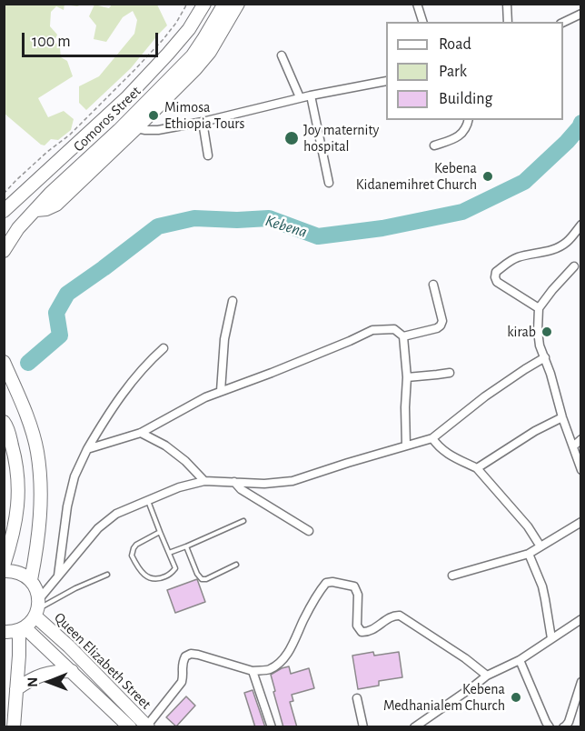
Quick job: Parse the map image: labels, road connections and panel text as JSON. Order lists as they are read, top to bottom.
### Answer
{
  "streets": {
    "main road": ["Comoros Street", "Queen Elizabeth Street"]
  },
  "water": ["Kebena"],
  "places": [
    "Mimosa Ethiopia Tours",
    "Joy maternity hospital",
    "Kebena Kidanemihret Church",
    "kirab",
    "Kebena Medhanialem Church"
  ],
  "legend": ["Road", "Park", "Building"],
  "scale_bar": "100 m",
  "north": "left"
}
